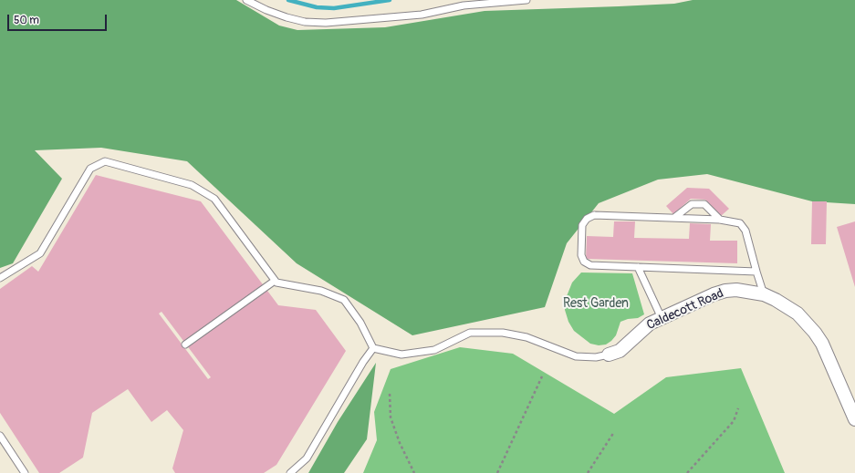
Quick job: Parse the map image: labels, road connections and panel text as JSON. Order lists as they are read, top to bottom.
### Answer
{
  "streets": {
    "street": ["Caldecott Road"]
  },
  "parks": ["Rest Garden"],
  "scale_bar": "50 m"
}
